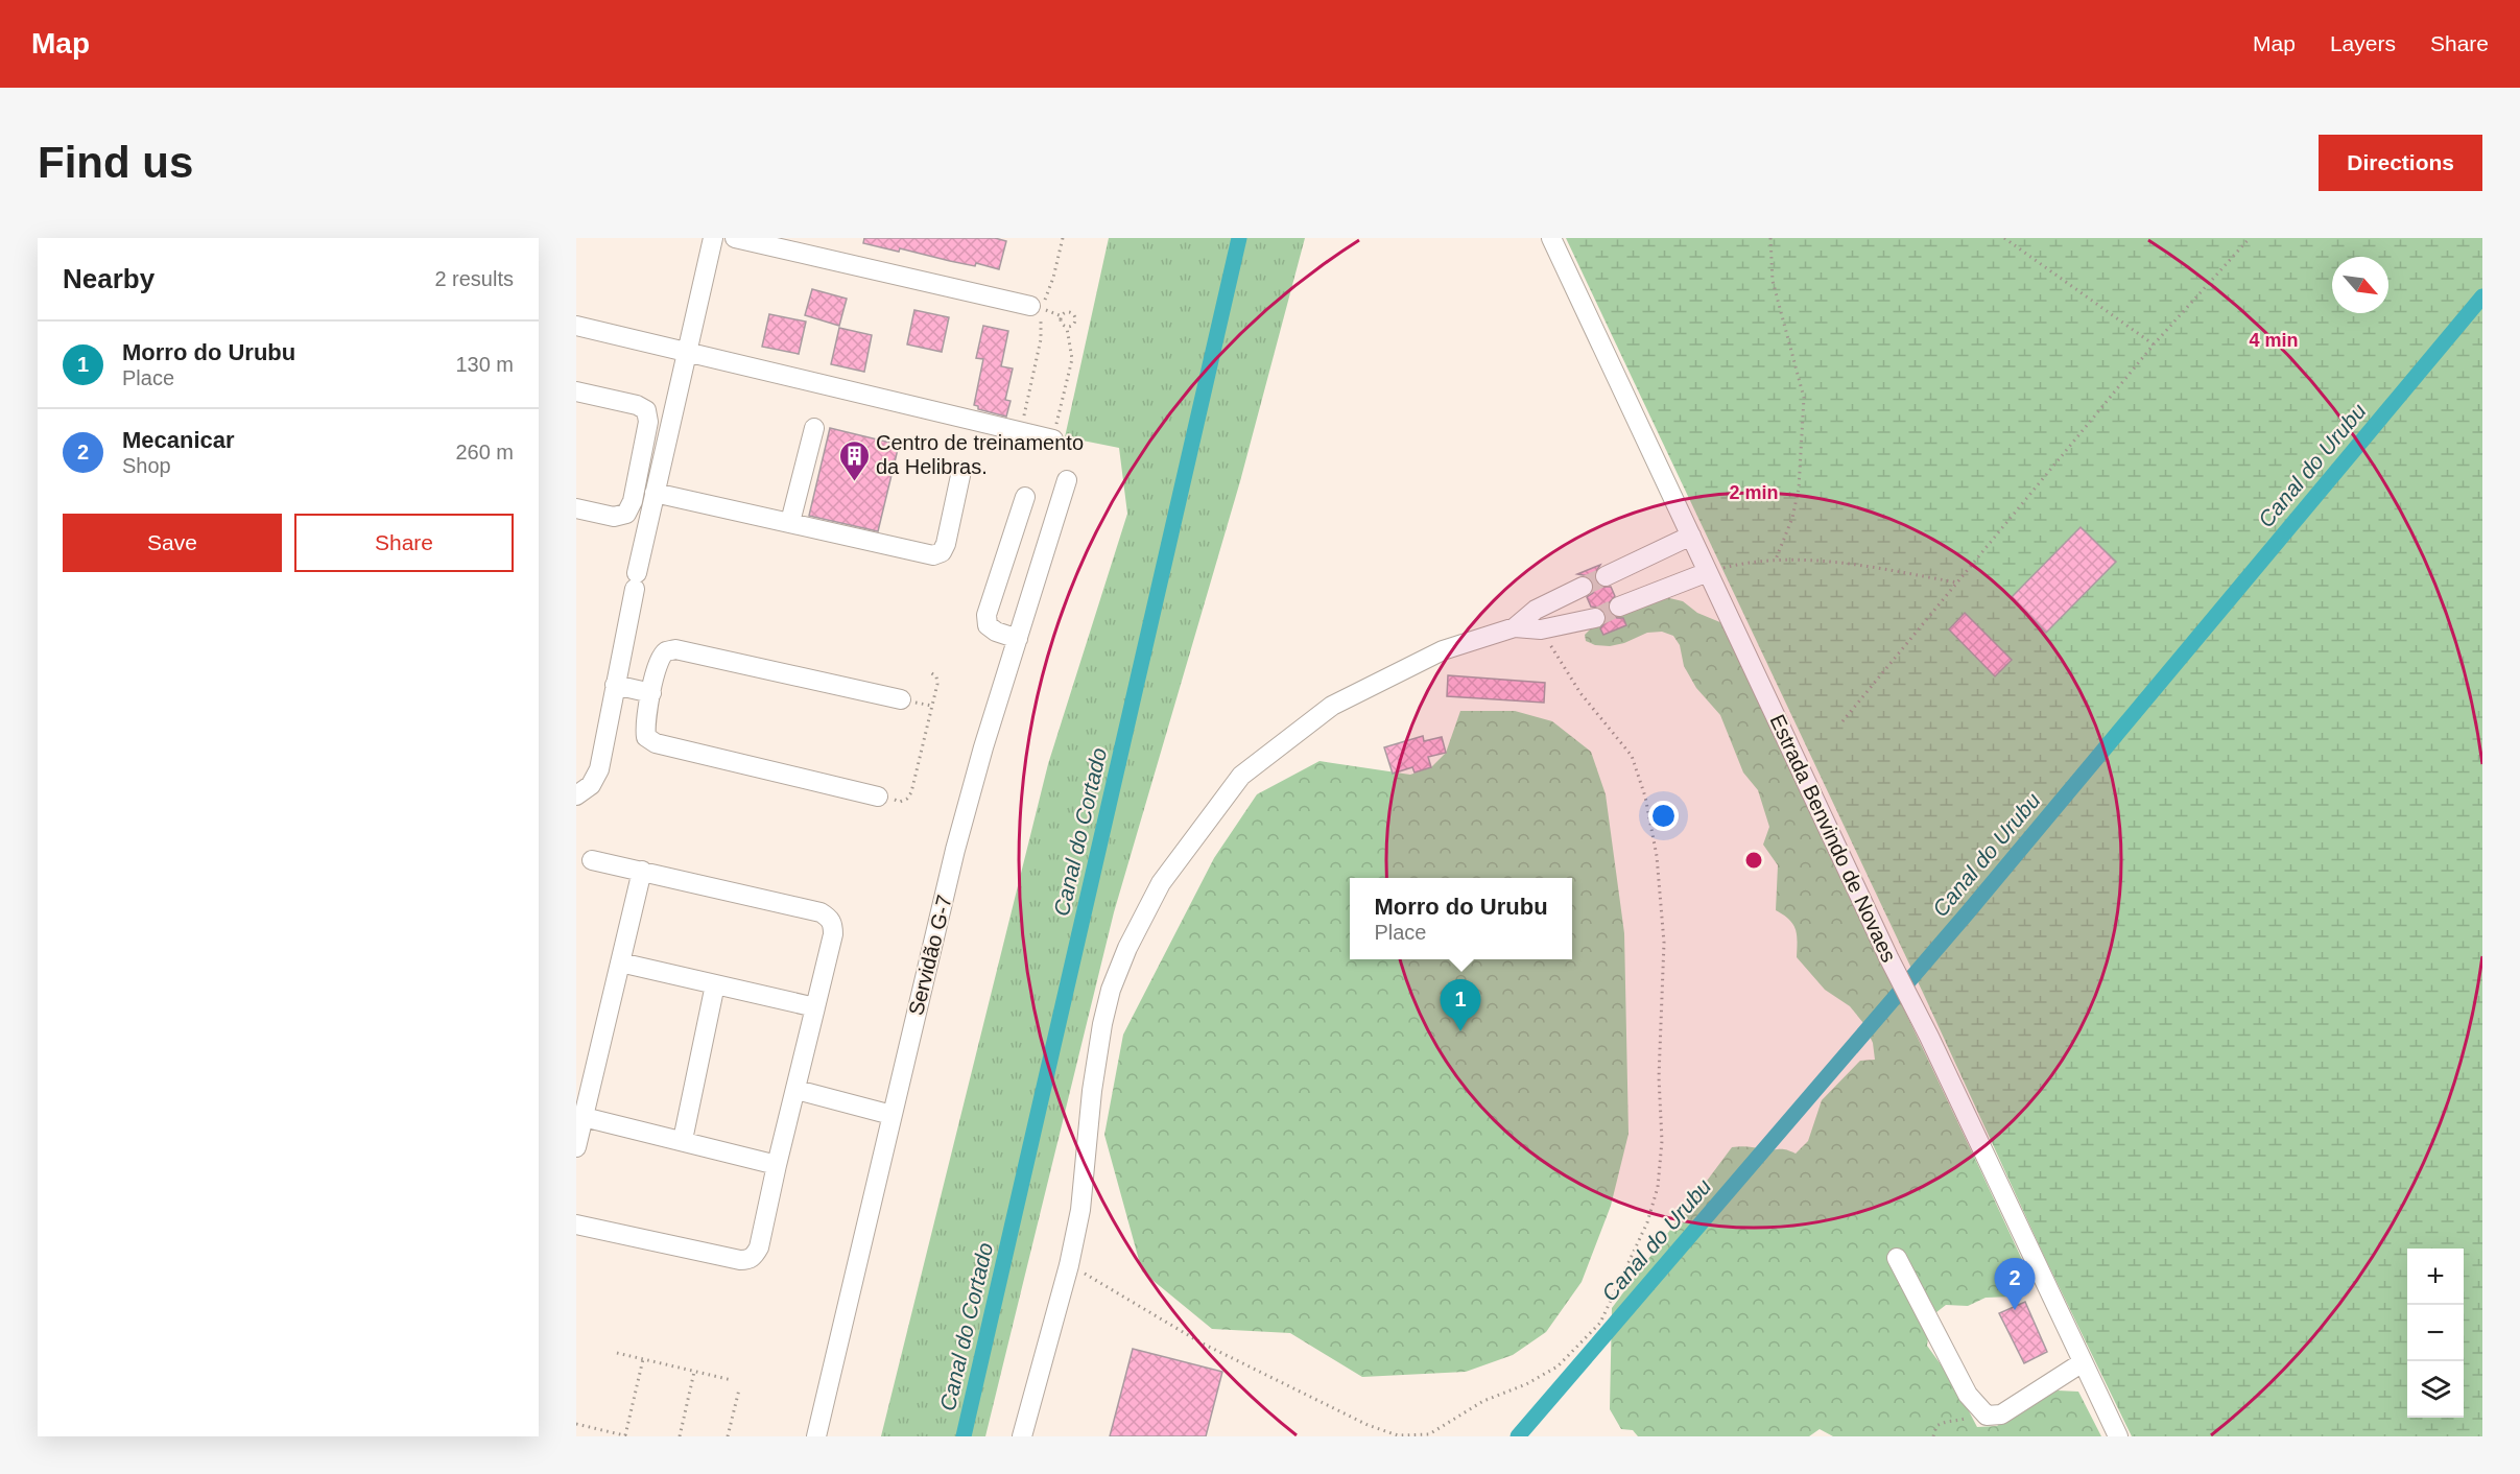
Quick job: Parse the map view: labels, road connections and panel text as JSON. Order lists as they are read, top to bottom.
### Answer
{
  "streets": {
    "street": ["Estrada Benvindo de Novaes", "Servidão G-7"]
  },
  "water": ["Canal do Urubu", "Canal do Cortado"],
  "places": {
    "building": ["Centro de treinamento da Helibras."]
  },
  "north": "bottom right",
  "page": {
    "header": "Map",
    "nav": ["Map", "Layers", "Share"],
    "buttons": [
      "Directions",
      ["Save", "Share"]
    ],
    "title": "Find us",
    "heading": ["Nearby", "2 results"],
    "list": [
      {
        "mark": "1",
        "name": "Morro do Urubu",
        "note": "Place",
        "value": "130 m"
      },
      {
        "mark": "2",
        "name": "Mecanicar",
        "note": "Shop",
        "value": "260 m"
      }
    ],
    "popup": ["Morro do Urubu", "Place"],
    "pins": ["1", "2"],
    "map_buttons": ["+", "−"]
  },
  "rings": ["4 min", "2 min"]
}
